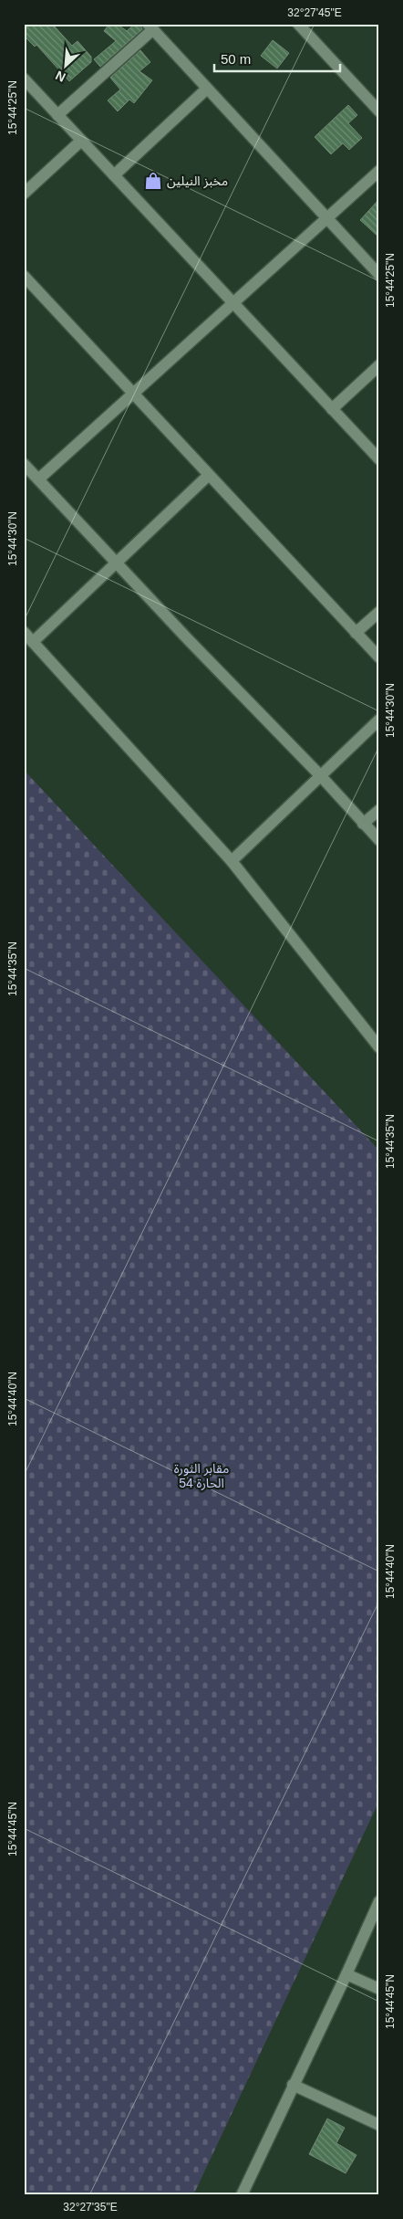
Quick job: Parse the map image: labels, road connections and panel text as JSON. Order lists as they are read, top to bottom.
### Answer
{
  "parks": ["مقابر الثورة الحارة 54"],
  "places": {
    "shop": ["مخبز النيلين"]
  },
  "scale_bar": "50 m",
  "north": "bottom left",
  "coordinates": [
    "32°27'45\"E",
    "15°44'25\"N",
    "15°44'30\"N",
    "15°44'35\"N",
    "15°44'40\"N",
    "15°44'45\"N",
    "32°27'35\"E"
  ]
}
